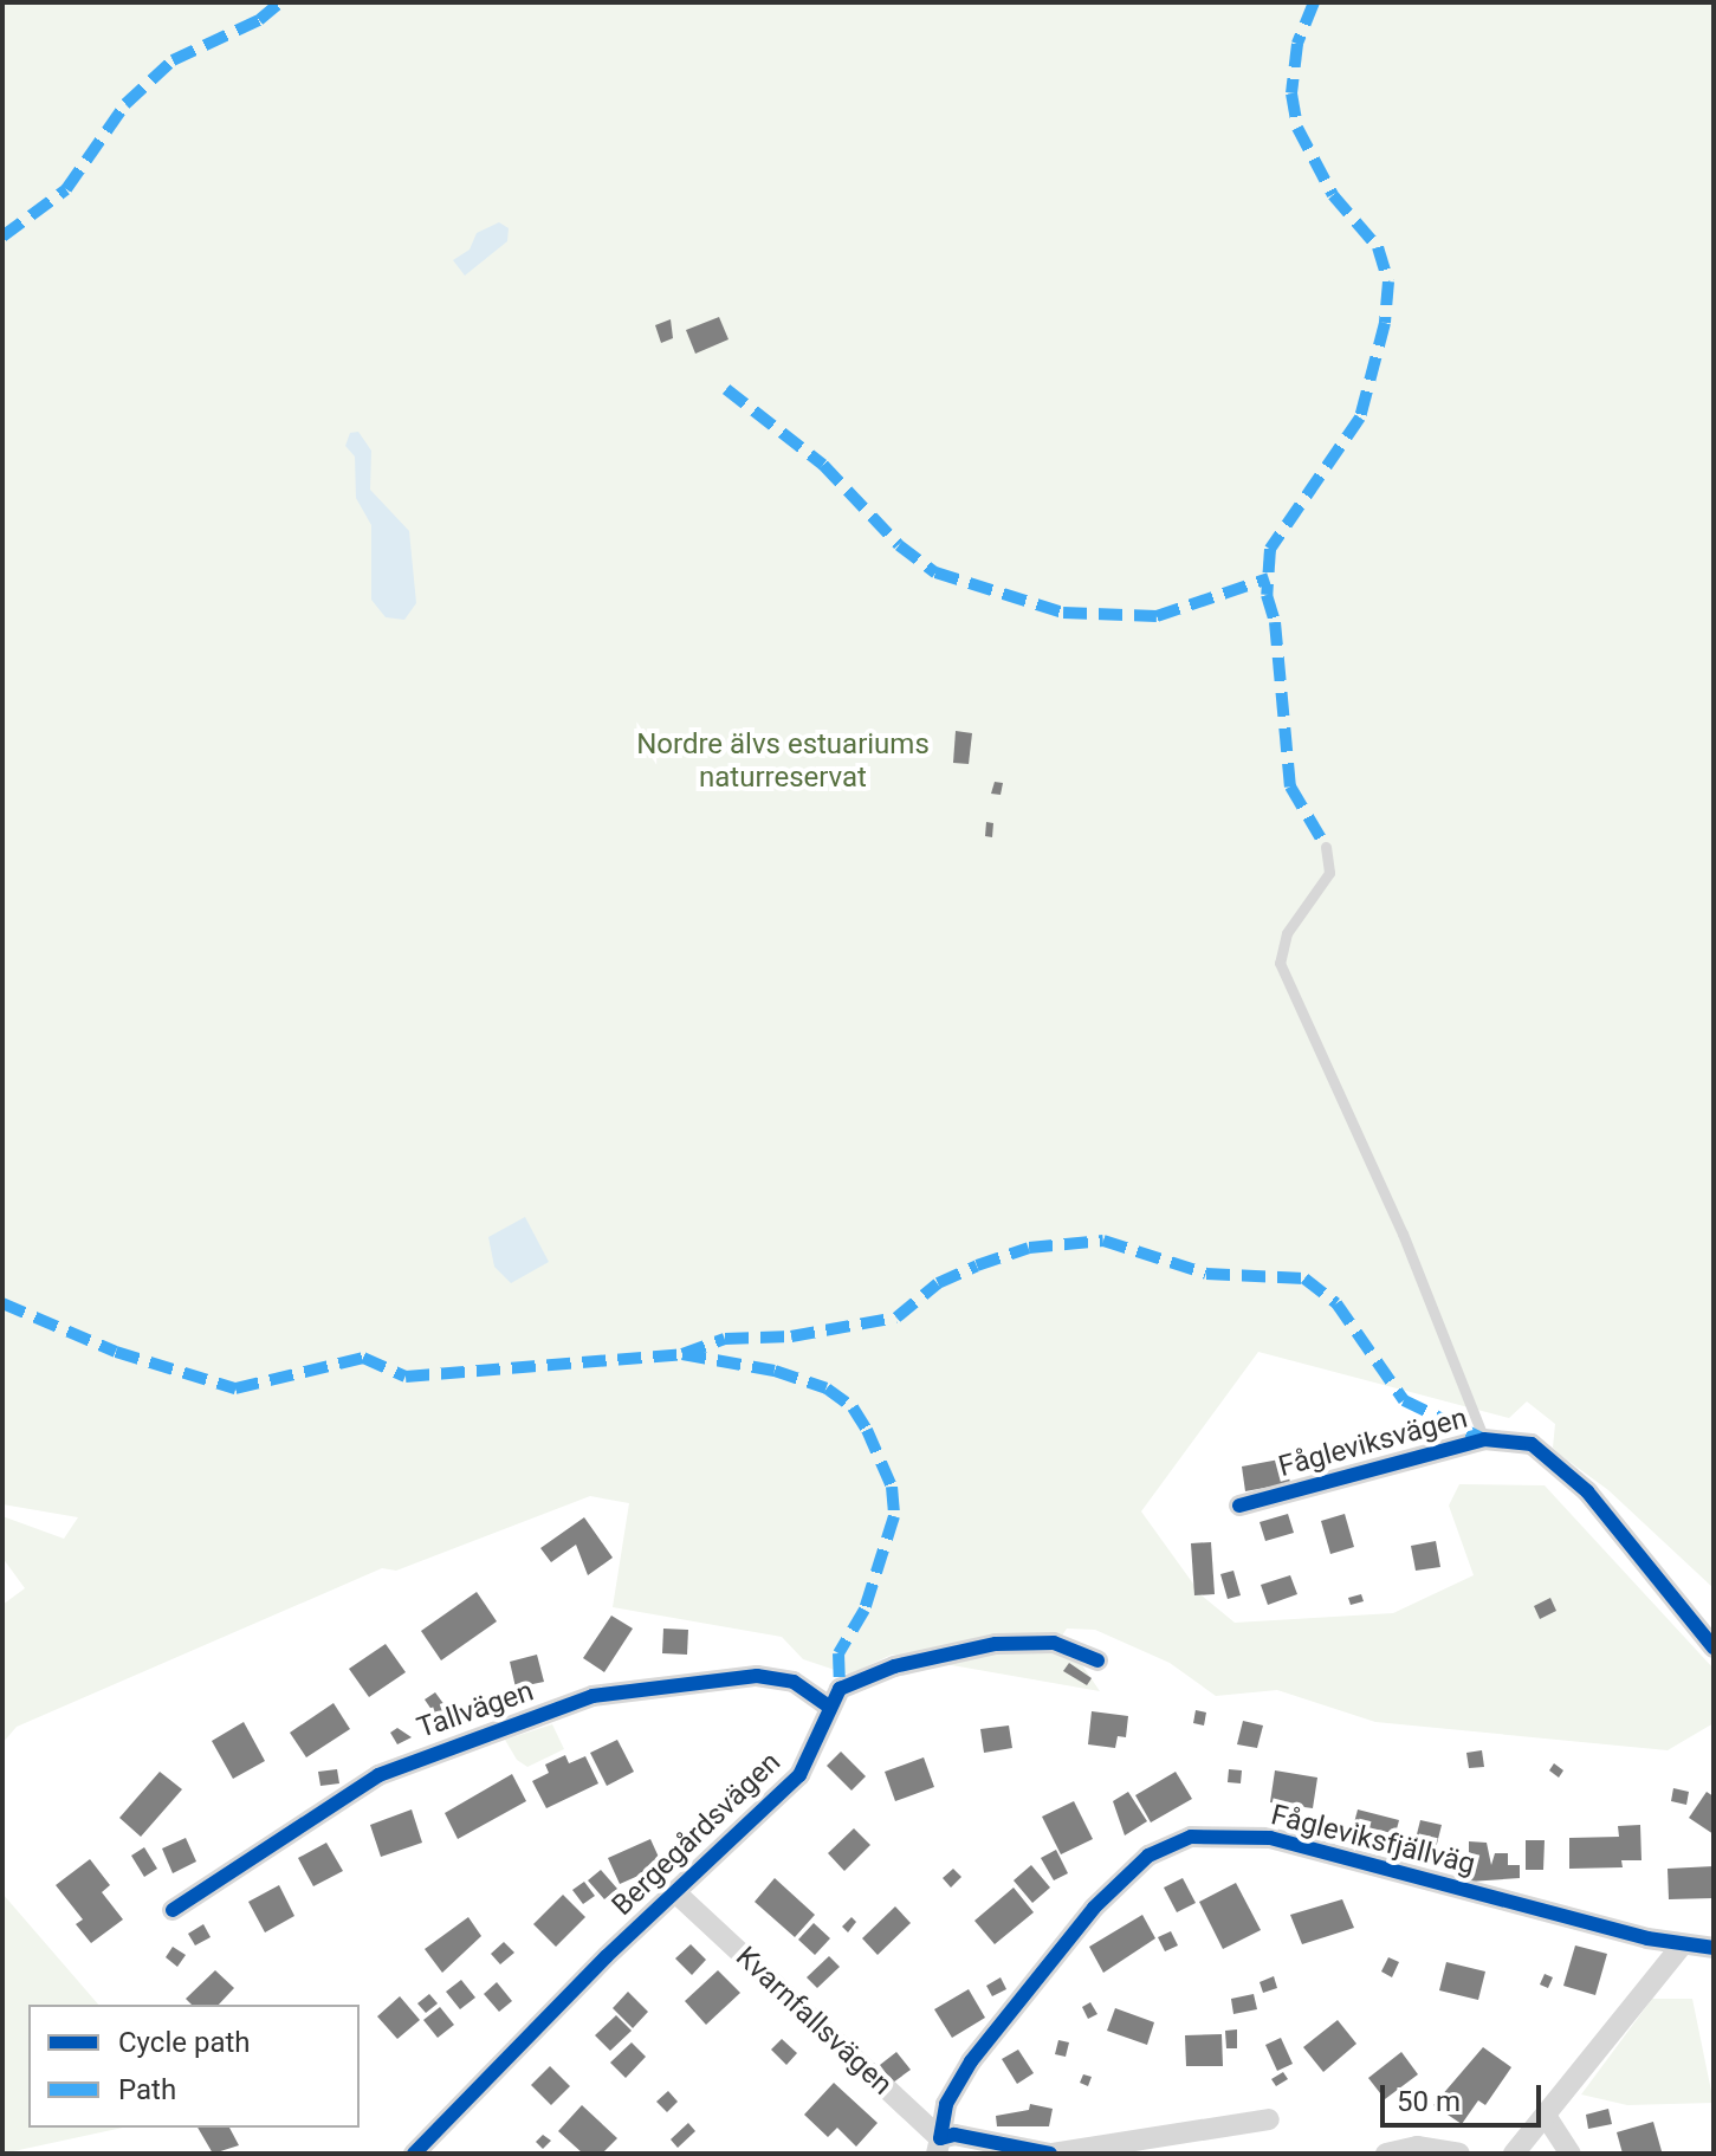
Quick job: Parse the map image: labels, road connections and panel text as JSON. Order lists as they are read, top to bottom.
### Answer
{
  "streets": {
    "street": [
      "Fågleviksvägen",
      "Tallvägen",
      "Bergegårdsvägen",
      "Fågleviksfjällväg",
      "Kvarnfallsvägen"
    ]
  },
  "crossings": [
    ["Tallvägen", "Bergegårdsvägen"],
    ["Bergegårdsvägen", "Kvarnfallsvägen"],
    ["Fågleviksfjällväg", "Kvarnfallsvägen"]
  ],
  "parks": ["Nordre älvs estuariums naturreservat"],
  "legend": ["Cycle path", "Path"],
  "scale_bar": "50 m"
}
